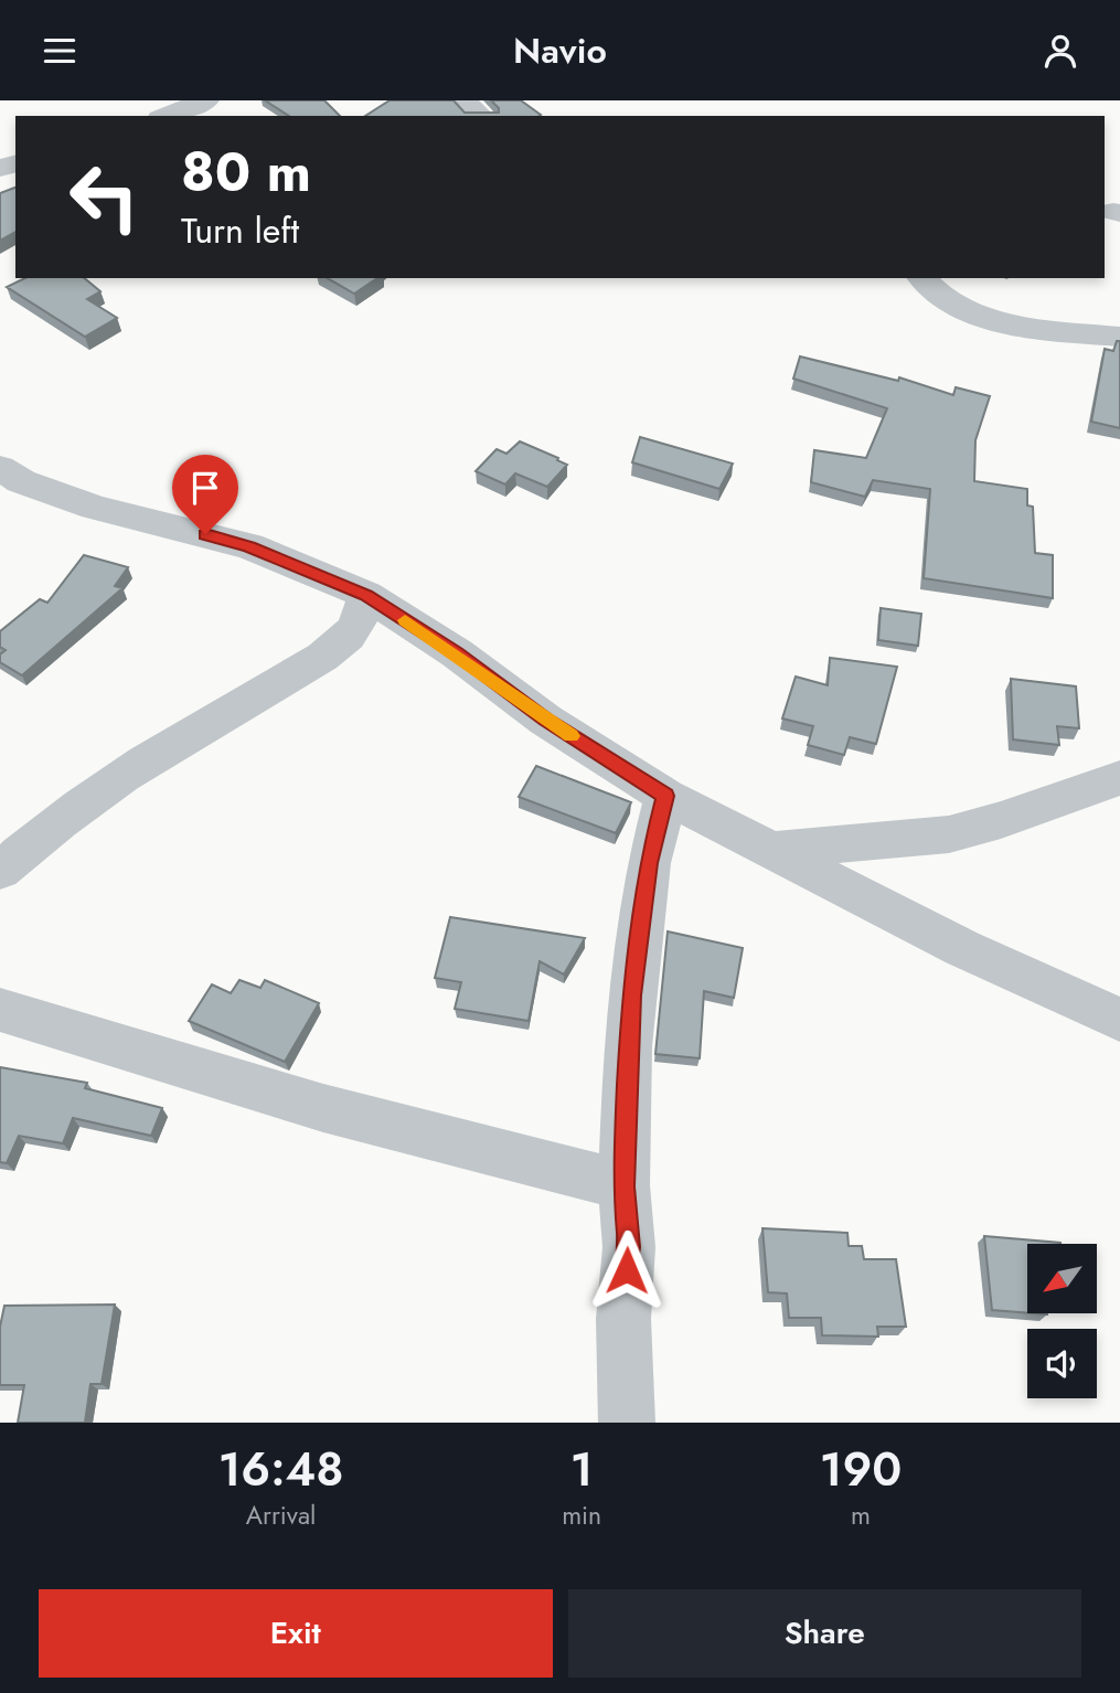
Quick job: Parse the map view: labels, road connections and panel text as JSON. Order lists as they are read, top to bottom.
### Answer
{
  "north": "bottom left",
  "page": {
    "header": "Navio",
    "turn": ["80 m", "Turn left"],
    "eta": [
      "16:48",
      "Arrival",
      "1",
      "min",
      "190",
      "m"
    ],
    "buttons": ["Exit", "Share"]
  }
}
